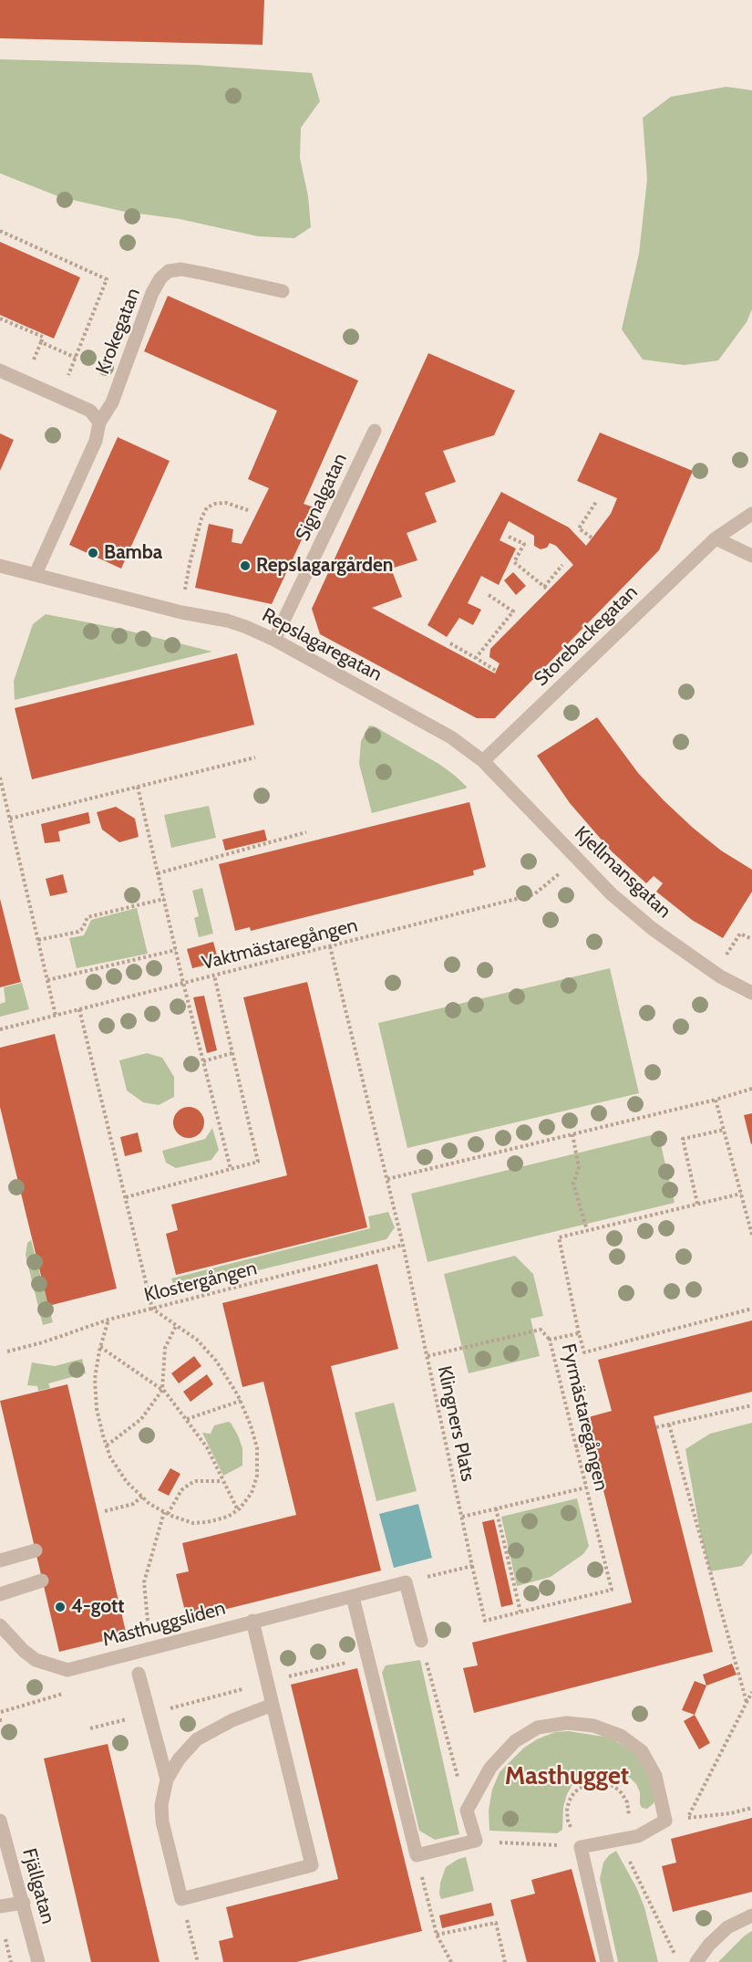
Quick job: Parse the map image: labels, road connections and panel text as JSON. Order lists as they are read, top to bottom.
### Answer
{
  "streets": {
    "street": [
      "Krokegatan",
      "Signalgatan",
      "Storebackegatan",
      "Repslagaregatan",
      "Kjellmansgatan",
      "Masthuggsliden",
      "Fjällgatan"
    ],
    "path": [
      "Vaktmästaregången",
      "Klostergången",
      "Fyrmästaregången",
      "Klingners Plats"
    ]
  },
  "crossings": [
    ["Krokegatan", "Repslagaregatan"],
    ["Signalgatan", "Repslagaregatan"],
    ["Storebackegatan", "Repslagaregatan"],
    ["Storebackegatan", "Kjellmansgatan"],
    ["Repslagaregatan", "Kjellmansgatan"],
    ["Vaktmästaregången", "Klingners Plats"],
    ["Klostergången", "Klingners Plats"],
    ["Fyrmästaregången", "Klingners Plats"]
  ],
  "districts": ["Masthugget"],
  "places": ["Bamba", "Repslagargården", "4-gott"]
}
